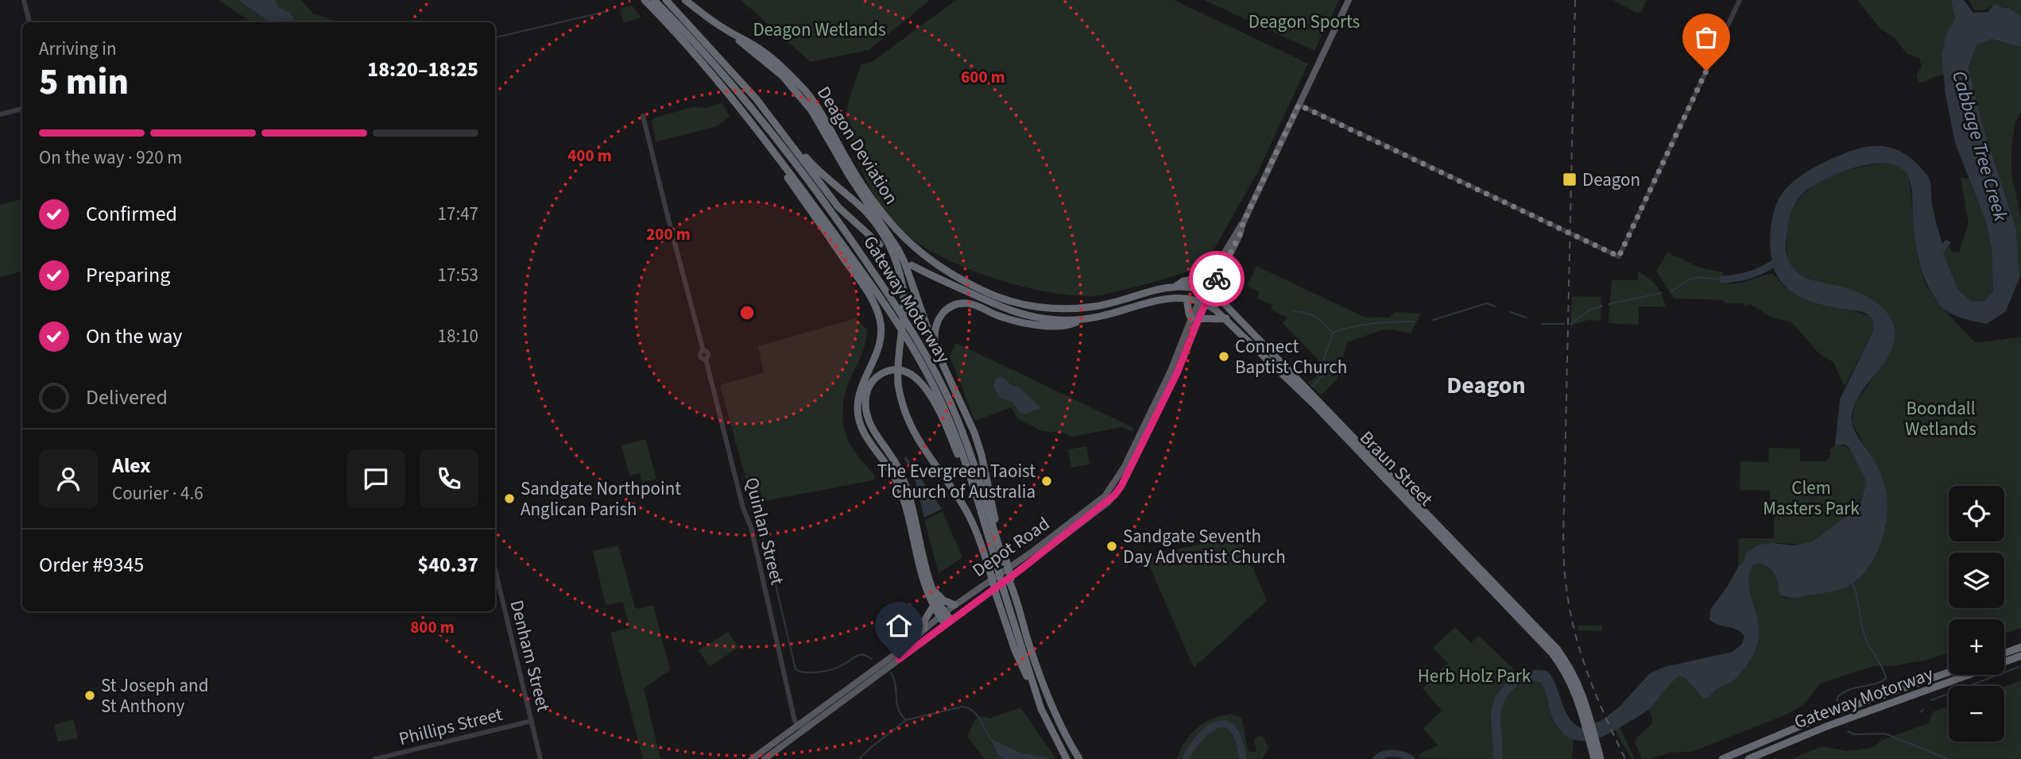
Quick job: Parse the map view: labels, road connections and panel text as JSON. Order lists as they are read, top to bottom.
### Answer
{
  "streets": {
    "highway": ["Deagon Deviation", "Gateway Motorway", "Braun Street"],
    "main road": ["Depot Road"],
    "street": ["Quinlan Street", "Denham Street", "Phillips Street"]
  },
  "crossings": [
    ["Deagon Deviation", "Braun Street"],
    ["Deagon Deviation", "Depot Road"],
    ["Braun Street", "Depot Road"],
    ["Quinlan Street", "Depot Road"],
    ["Denham Street", "Phillips Street"]
  ],
  "districts": ["Deagon"],
  "water": ["Cabbage Tree Creek"],
  "parks": [
    "Deagon Sports",
    "Deagon Wetlands",
    "Boondall Wetlands",
    "Clem Masters Park",
    "Herb Holz Park"
  ],
  "places": {
    "transit": ["Deagon"],
    "other": [
      "Connect Baptist Church",
      "The Evergreen Taoist Church of Australia",
      "Sandgate Northpoint Anglican Parish",
      "Sandgate Seventh Day Adventist Church",
      "St Joseph and St Anthony"
    ]
  },
  "page": {
    "heading": ["5 min", "Arriving in", "18:20–18:25"],
    "panel": [
      "Alex",
      "Courier · 4.6",
      "Order #9345",
      "$40.37"
    ],
    "bar": "On the way · 920 m",
    "list": [
      ["Confirmed", "17:47"],
      ["Preparing", "17:53"],
      ["On the way", "18:10"],
      "Delivered"
    ],
    "map_buttons": ["+", "−"]
  },
  "rings": [
    "600 m",
    "400 m",
    "200 m",
    "800 m"
  ]
}
